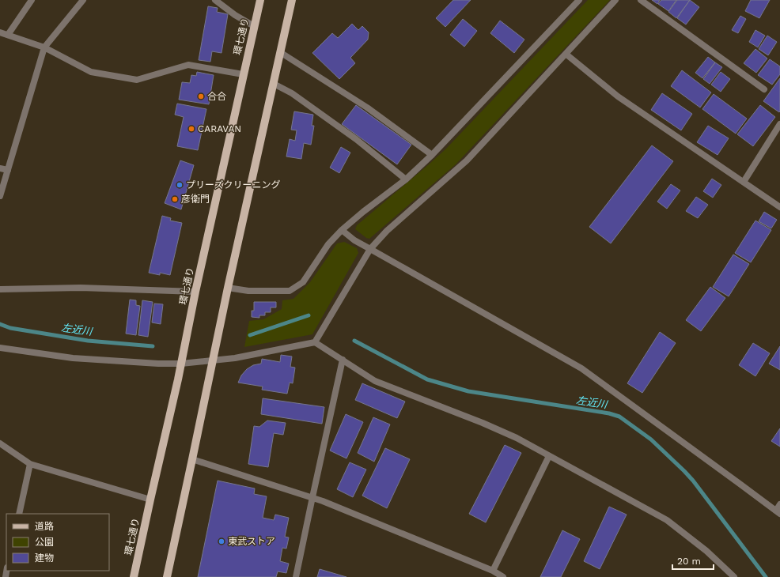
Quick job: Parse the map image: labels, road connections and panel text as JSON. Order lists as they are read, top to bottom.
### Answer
{
  "streets": {
    "main road": ["環七通り"]
  },
  "water": ["左近川"],
  "places": [
    "合合",
    "CARAVAN",
    "プリーズクリーニング",
    "彦衛門",
    "東武ストア"
  ],
  "legend": ["道路", "公園", "建物"],
  "scale_bar": "20 m"
}
